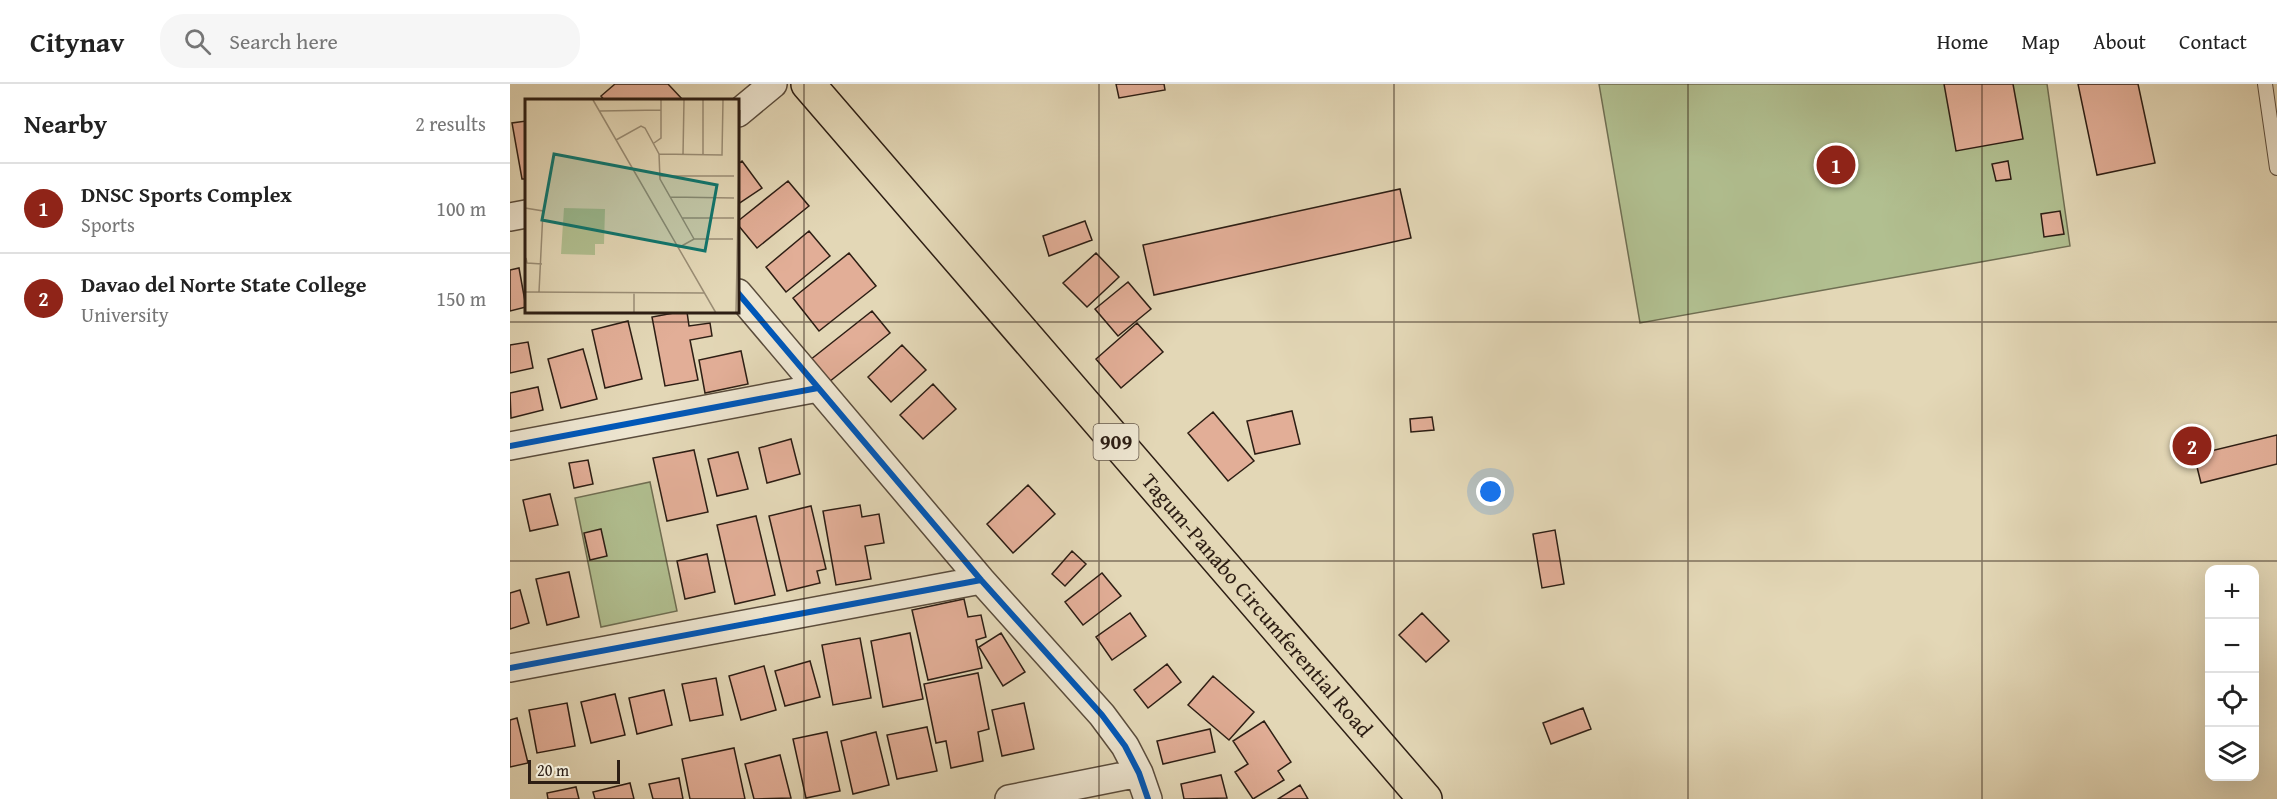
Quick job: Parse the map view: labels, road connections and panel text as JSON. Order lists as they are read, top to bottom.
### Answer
{
  "streets": {
    "main road": ["909", "Tagum-Panabo Circumferential Road"]
  },
  "scale_bar": "20 m",
  "page": {
    "header": "Citynav",
    "search": "Search here",
    "nav": [
      "Home",
      "Map",
      "About",
      "Contact"
    ],
    "heading": ["Nearby", "2 results"],
    "pins": ["1", "2"],
    "list": [
      {
        "mark": "1",
        "name": "DNSC Sports Complex",
        "note": "Sports",
        "value": "100 m"
      },
      {
        "mark": "2",
        "name": "Davao del Norte State College",
        "note": "University",
        "value": "150 m"
      }
    ],
    "map_buttons": ["+", "−"],
    "scale": "20 m"
  }
}
